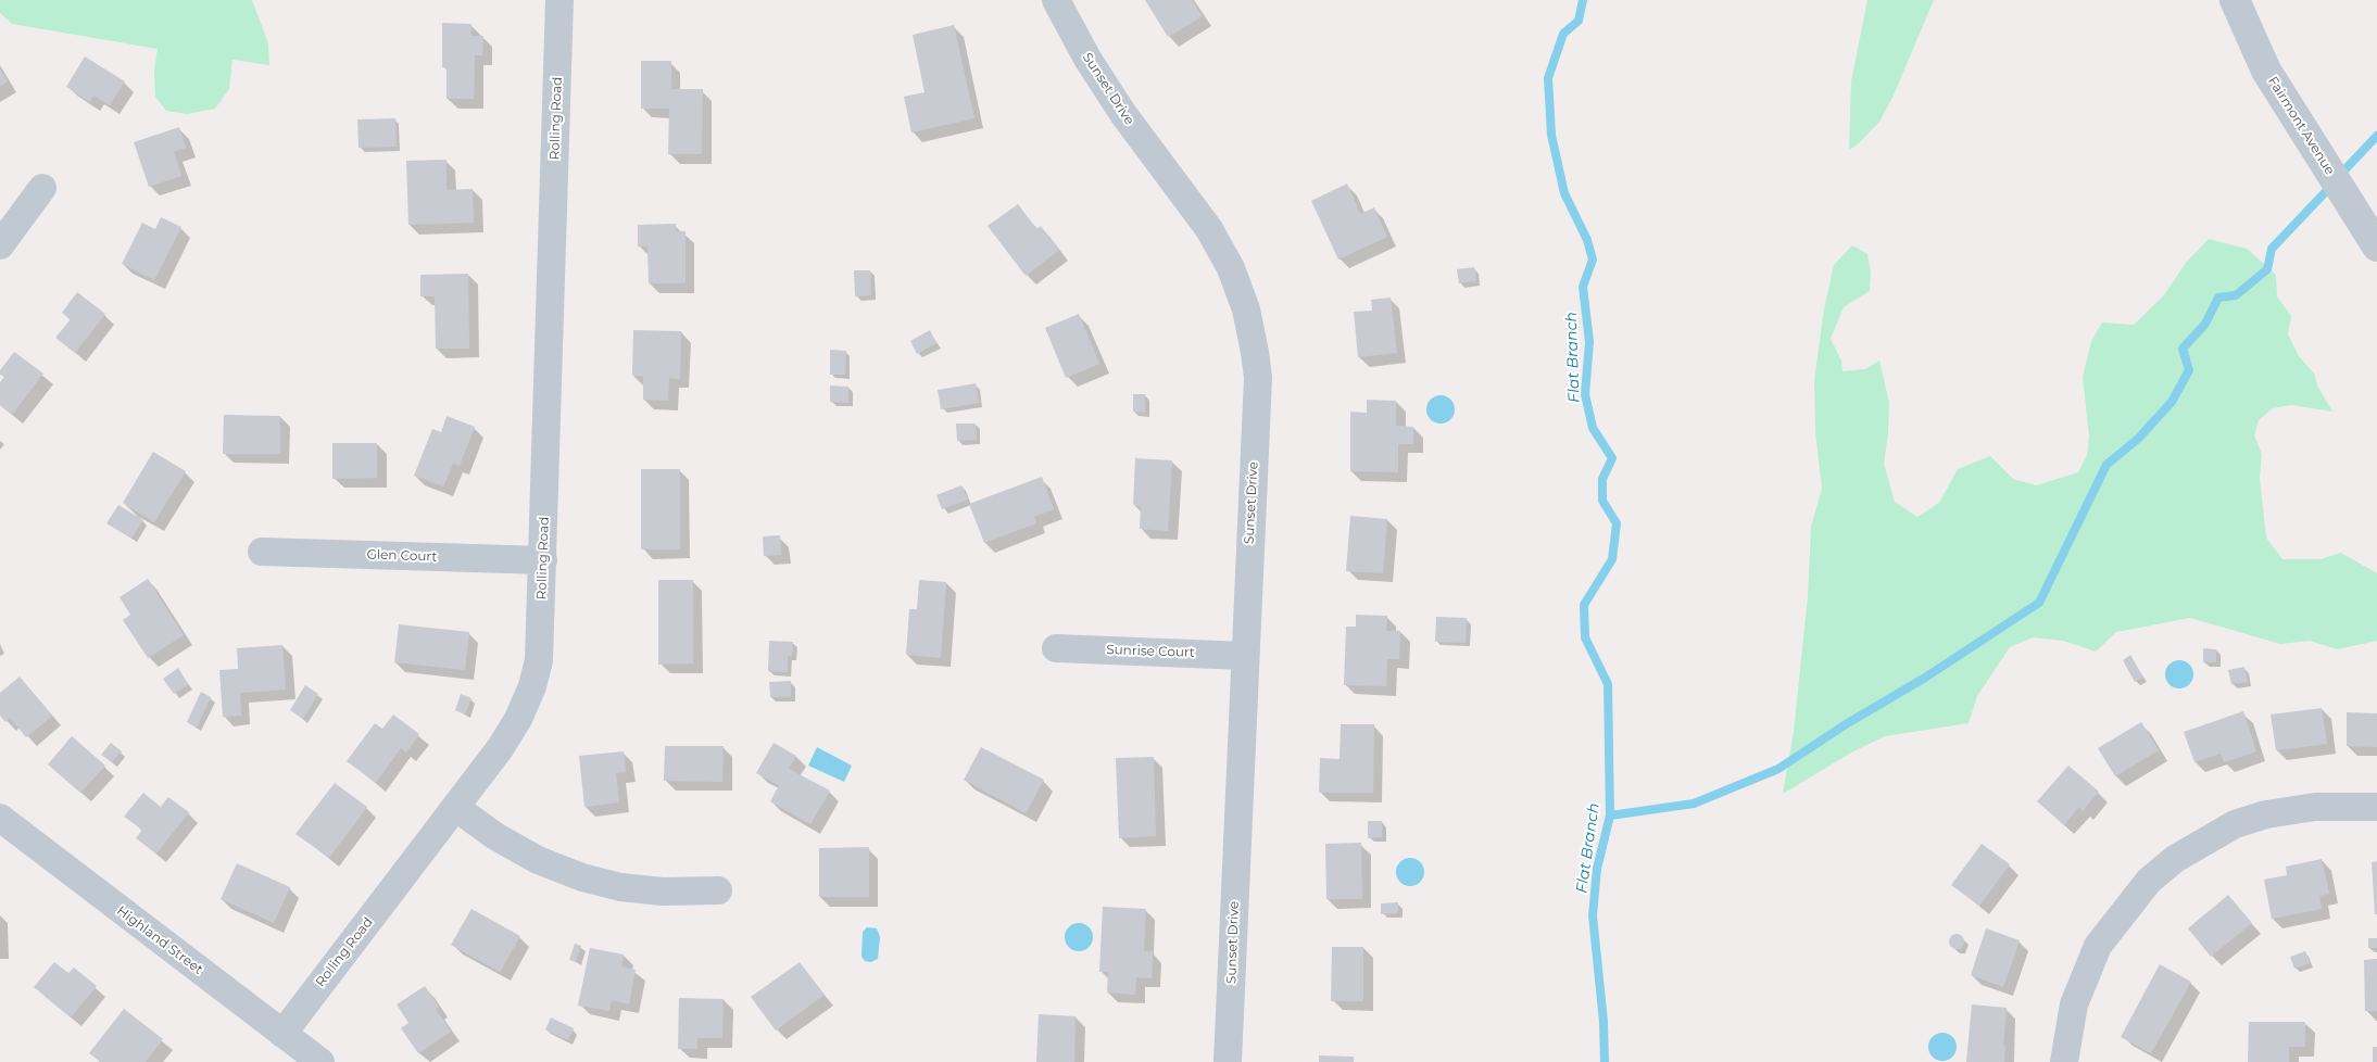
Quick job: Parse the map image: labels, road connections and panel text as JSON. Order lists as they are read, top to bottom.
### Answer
{
  "streets": {
    "street": [
      "Sunset Drive",
      "Rolling Road",
      "Fairmont Avenue",
      "Glen Court",
      "Sunrise Court",
      "Highland Street"
    ]
  },
  "crossings": [
    ["Sunset Drive", "Sunrise Court"],
    ["Rolling Road", "Glen Court"],
    ["Rolling Road", "Highland Street"]
  ],
  "water": ["Flat Branch"]
}
